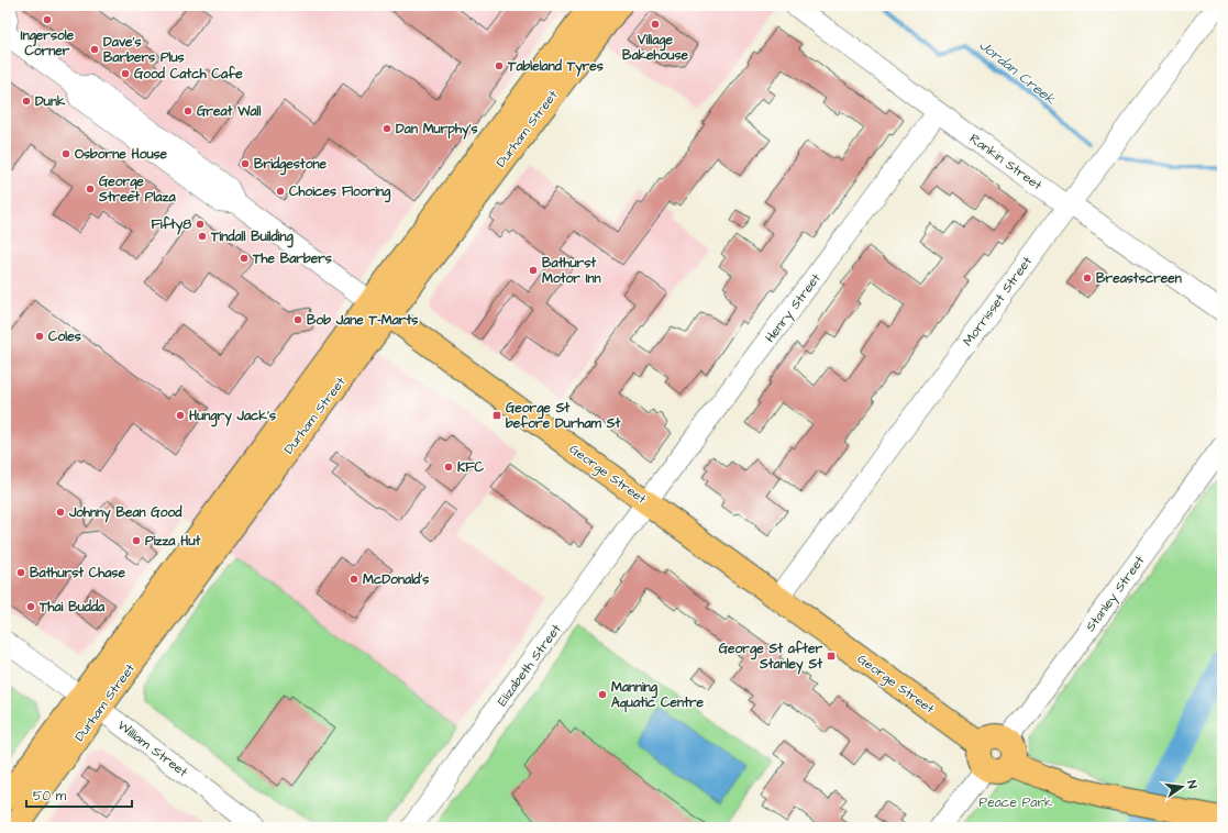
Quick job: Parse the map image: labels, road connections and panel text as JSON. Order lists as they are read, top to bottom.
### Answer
{
  "streets": {
    "main road": ["Durham Street", "George Street"],
    "street": [
      "Rankin Street",
      "Morrisset Street",
      "Henry Street",
      "Stanley Street",
      "Elizabeth Street",
      "William Street"
    ]
  },
  "crossings": [
    ["Durham Street", "George Street"],
    ["Durham Street", "William Street"],
    ["Rankin Street", "Morrisset Street"],
    ["Rankin Street", "Henry Street"],
    ["Morrisset Street", "George Street"],
    ["Henry Street", "George Street"],
    ["Henry Street", "Elizabeth Street"],
    ["George Street", "Stanley Street"],
    ["George Street", "Elizabeth Street"]
  ],
  "water": ["Jordan Creek"],
  "parks": ["Peace Park"],
  "places": {
    "other": [
      "Ingersole Corner",
      "Village Bakehouse",
      "Dave's Barbers Plus",
      "Tableland Tyres",
      "Good Catch Cafe",
      "Dunk",
      "Great Wall",
      "Dan Murphy's",
      "Osborne House",
      "Bridgestone",
      "George Street Plaza",
      "Choices Flooring",
      "Fifty8",
      "Tindall Building",
      "The Barbers",
      "Bathurst Motor Inn",
      "Breastscreen",
      "Bob Jane T-Marts",
      "Coles",
      "Hungry Jack's",
      "KFC",
      "Johnny Bean Good",
      "Pizza Hut",
      "Bathurst Chase",
      "McDonald's",
      "Thai Budda",
      "Manning Aquatic Centre"
    ],
    "transit": ["George St before Durham St", "George St after Stanley St"]
  },
  "scale_bar": "50 m",
  "north": "right"
}
